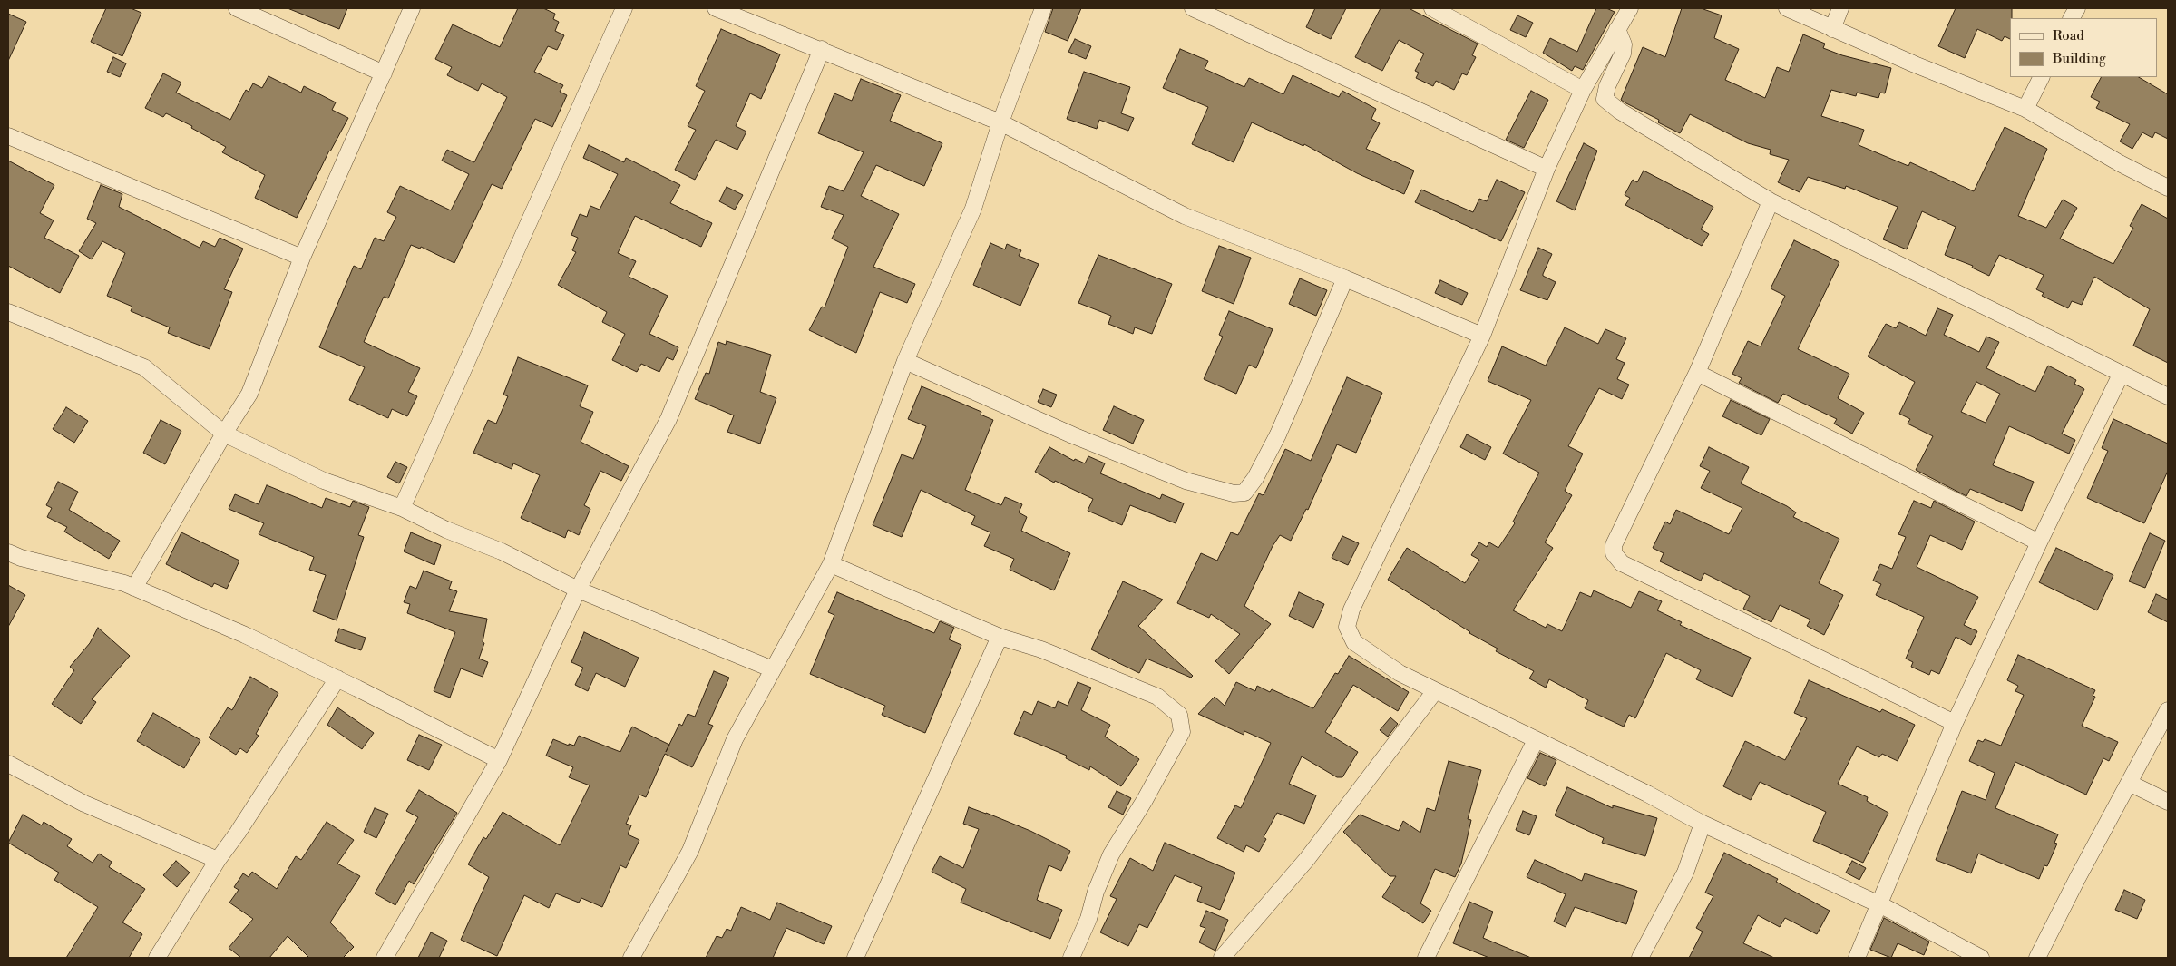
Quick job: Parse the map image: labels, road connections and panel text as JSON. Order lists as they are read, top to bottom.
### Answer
{
  "legend": ["Road", "Building"]
}
